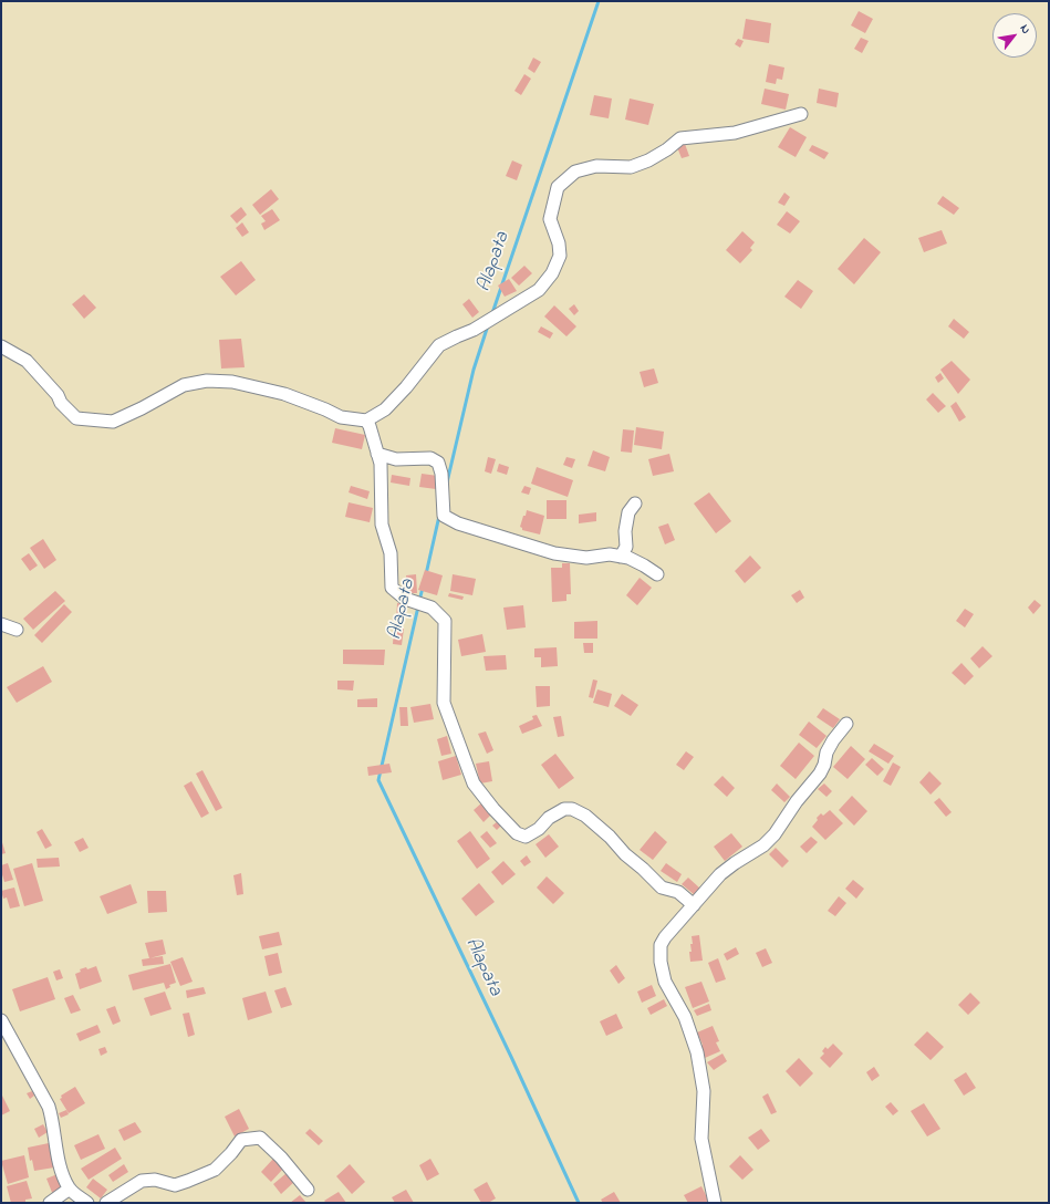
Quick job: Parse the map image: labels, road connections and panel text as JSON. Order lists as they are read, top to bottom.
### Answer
{
  "water": ["Alapata"],
  "north": "top right"
}
